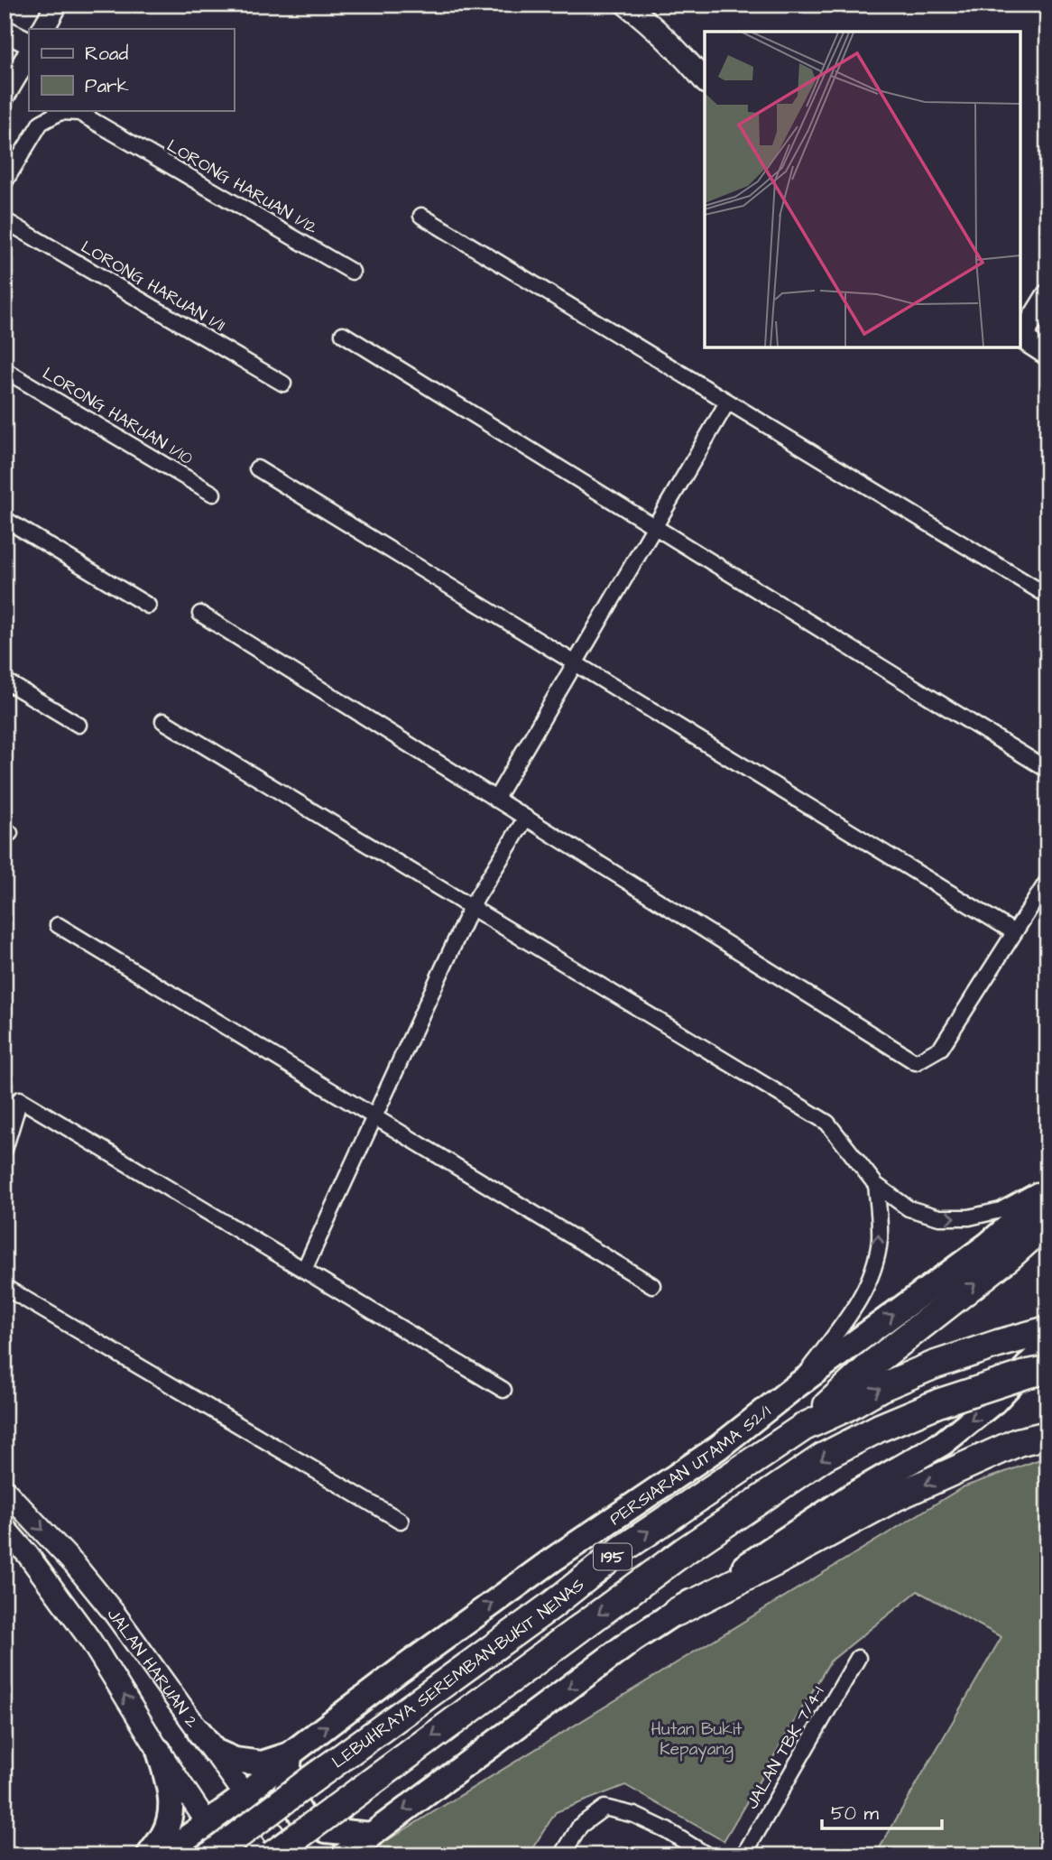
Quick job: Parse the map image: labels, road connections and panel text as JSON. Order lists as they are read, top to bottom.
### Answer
{
  "streets": {
    "highway": ["195", "LEBUHRAYA SEREMBAN-BUKIT NENAS"],
    "main road": ["PERSIARAN UTAMA S2/1", "JALAN HARUAN 2"],
    "street": [
      "LORONG HARUAN 1/12",
      "LORONG HARUAN 1/11",
      "LORONG HARUAN 1/10",
      "JALAN TBK 7/4-1"
    ]
  },
  "crossings": [
    ["PERSIARAN UTAMA S2/1", "JALAN HARUAN 2"]
  ],
  "parks": ["Hutan Bukit Kepayang"],
  "legend": ["Road", "Park"],
  "scale_bar": "50 m"
}
